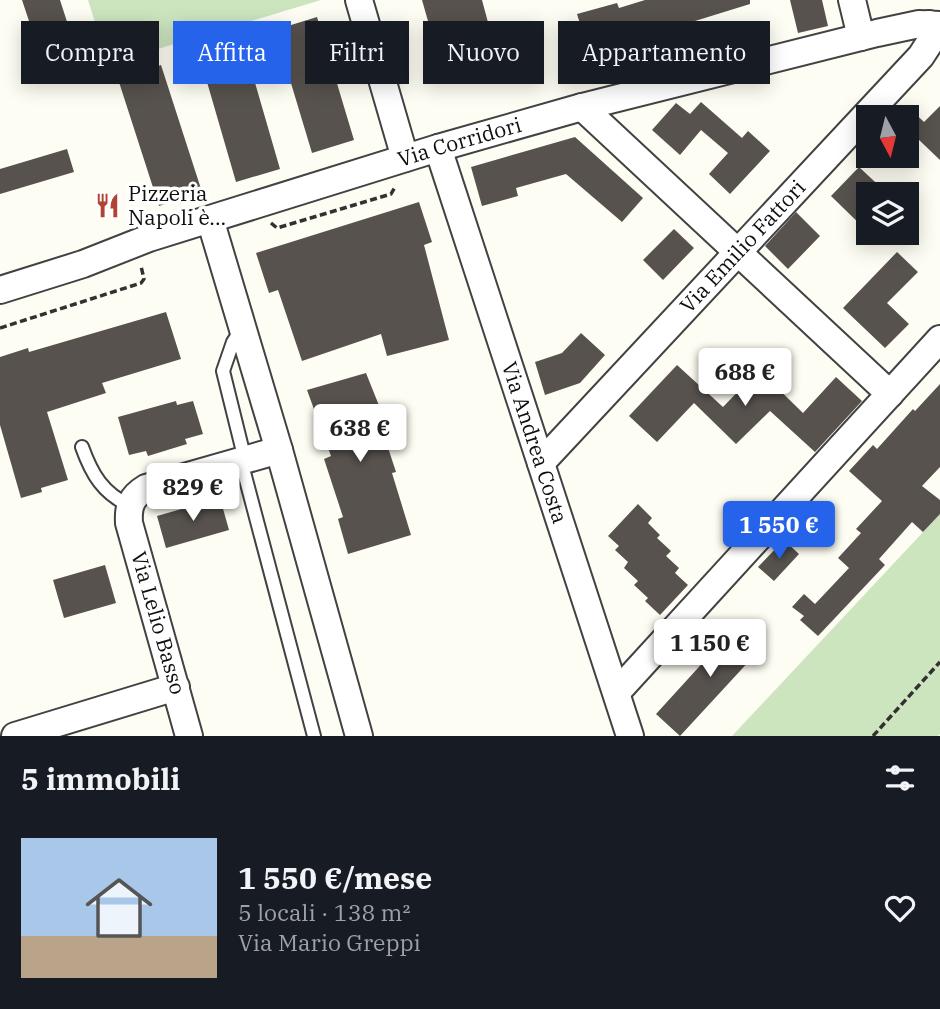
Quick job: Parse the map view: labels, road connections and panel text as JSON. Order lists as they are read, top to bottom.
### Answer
{
  "streets": {
    "street": [
      "Via Corridori",
      "Via Emilio Fattori",
      "Via Andrea Costa",
      "Via Lelio Basso"
    ]
  },
  "crossings": [
    ["Via Corridori", "Via Emilio Fattori"],
    ["Via Corridori", "Via Andrea Costa"],
    ["Via Emilio Fattori", "Via Andrea Costa"]
  ],
  "places": {
    "restaurant": ["Pizzeria Napoli è..."]
  },
  "north": "bottom",
  "page": {
    "chip": [
      "Compra",
      "Affitta",
      "Filtri",
      "Nuovo",
      "Appartamento"
    ],
    "price": [
      "688 €",
      "638 €",
      "829 €",
      "1 550 €",
      "1 150 €"
    ],
    "heading": "5 immobili",
    "list": [
      {
        "name": "1 550 €/mese",
        "note": "5 locali · 138 m² · Via Mario Greppi"
      }
    ]
  }
}
